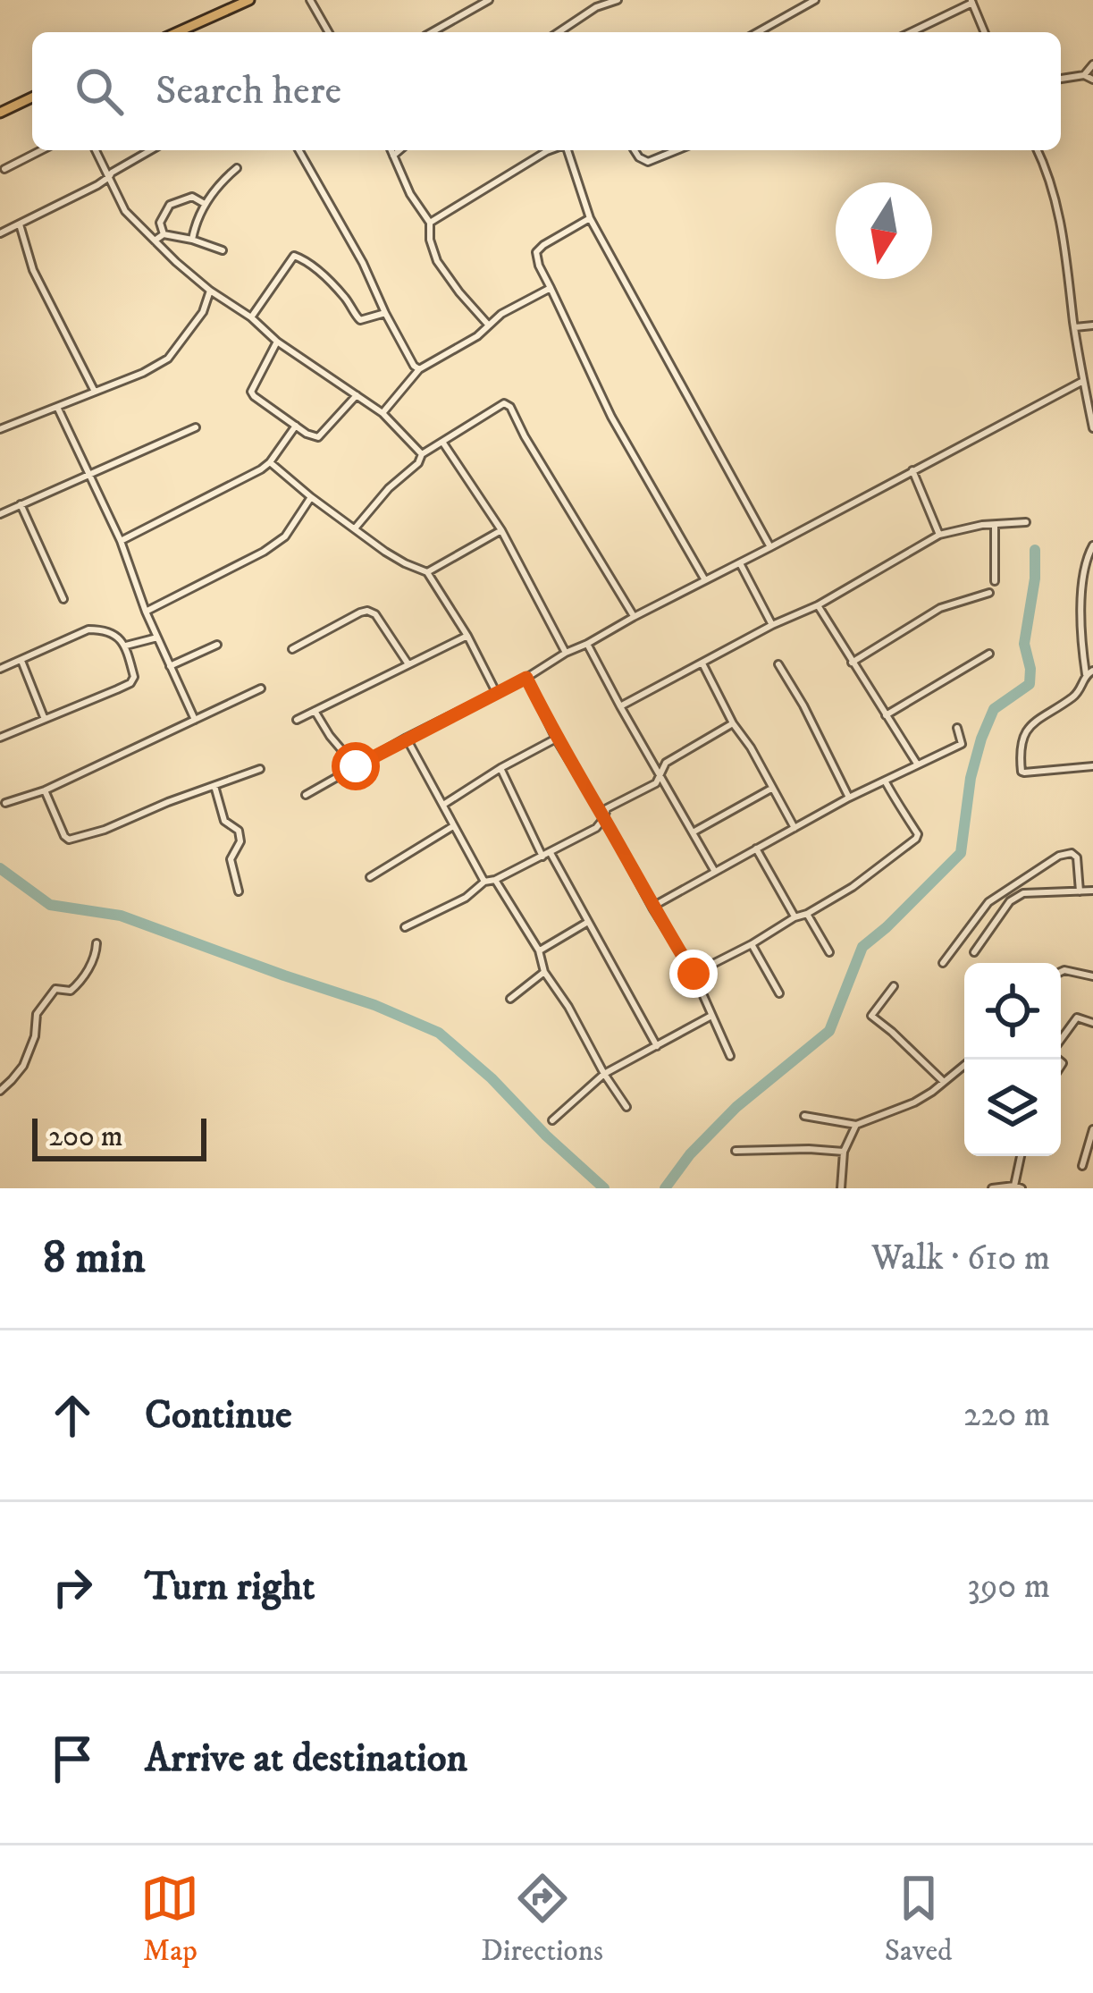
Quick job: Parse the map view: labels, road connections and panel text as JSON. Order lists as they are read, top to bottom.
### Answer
{
  "scale_bar": "200 m",
  "north": "bottom",
  "page": {
    "search": "Search here",
    "scale": "200 m",
    "heading": ["8 min", "Walk · 610 m"],
    "list": [
      ["Continue", "220 m"],
      ["Turn right", "390 m"],
      "Arrive at destination"
    ],
    "nav": ["Map", "Directions", "Saved"]
  }
}
